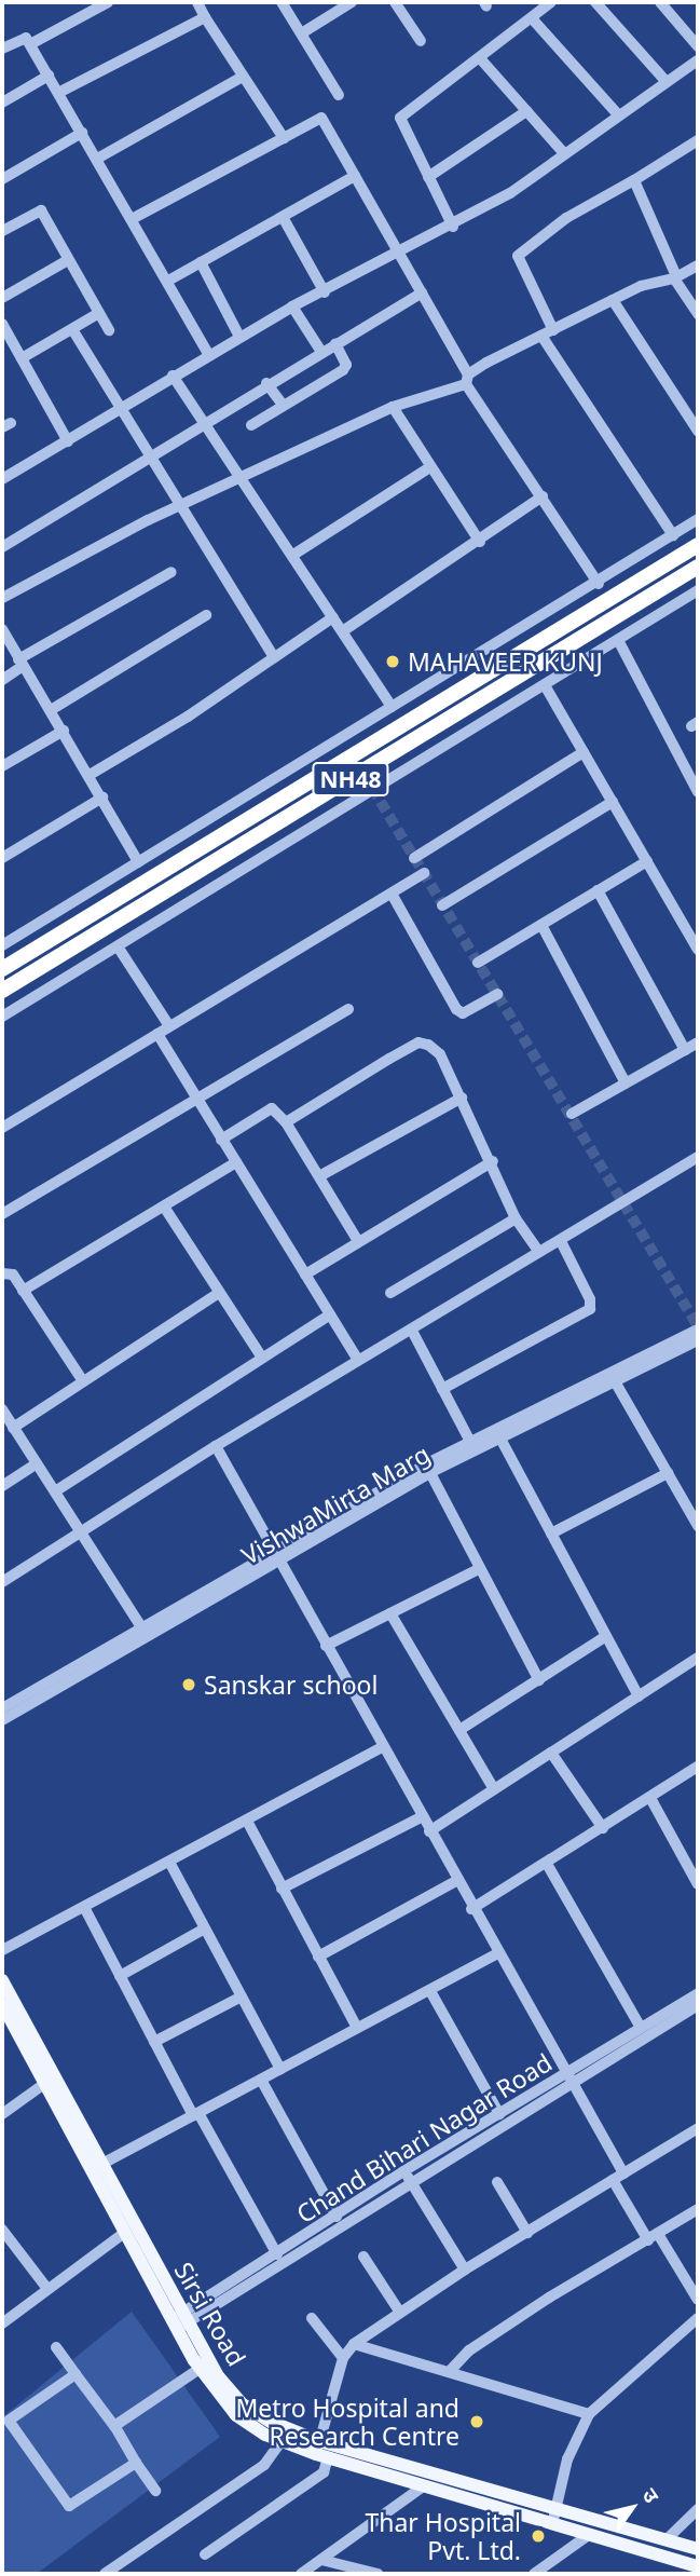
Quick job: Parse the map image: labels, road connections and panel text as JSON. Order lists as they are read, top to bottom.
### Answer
{
  "streets": {
    "highway": ["NH48"],
    "main road": ["Sirsi Road"],
    "street": ["VishwaMirta Marg", "Chand Bihari Nagar Road"]
  },
  "crossings": [
    ["Chand Bihari Nagar Road", "Sirsi Road"]
  ],
  "places": [
    "MAHAVEER KUNJ",
    "Sanskar school",
    "Metro Hospital and Research Centre",
    "Thar Hospital Pvt. Ltd."
  ],
  "north": "top right"
}
